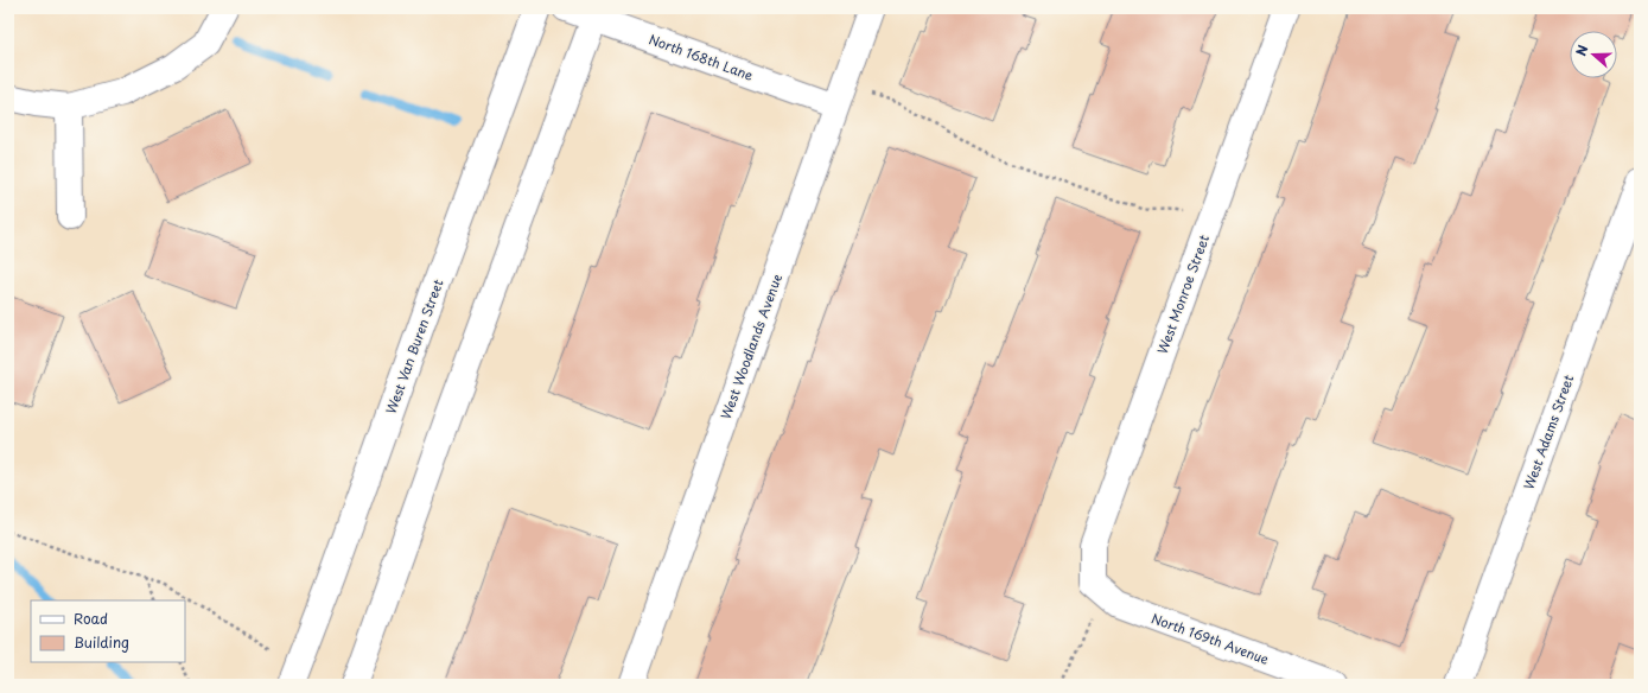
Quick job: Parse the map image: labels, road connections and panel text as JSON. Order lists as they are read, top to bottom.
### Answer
{
  "streets": {
    "street": [
      "North 168th Lane",
      "West Monroe Street",
      "West Van Buren Street",
      "West Woodlands Avenue",
      "West Adams Street",
      "North 169th Avenue"
    ]
  },
  "crossings": [
    ["North 168th Lane", "West Woodlands Avenue"],
    ["West Monroe Street", "North 169th Avenue"]
  ],
  "legend": ["Road", "Building"],
  "north": "left"
}
